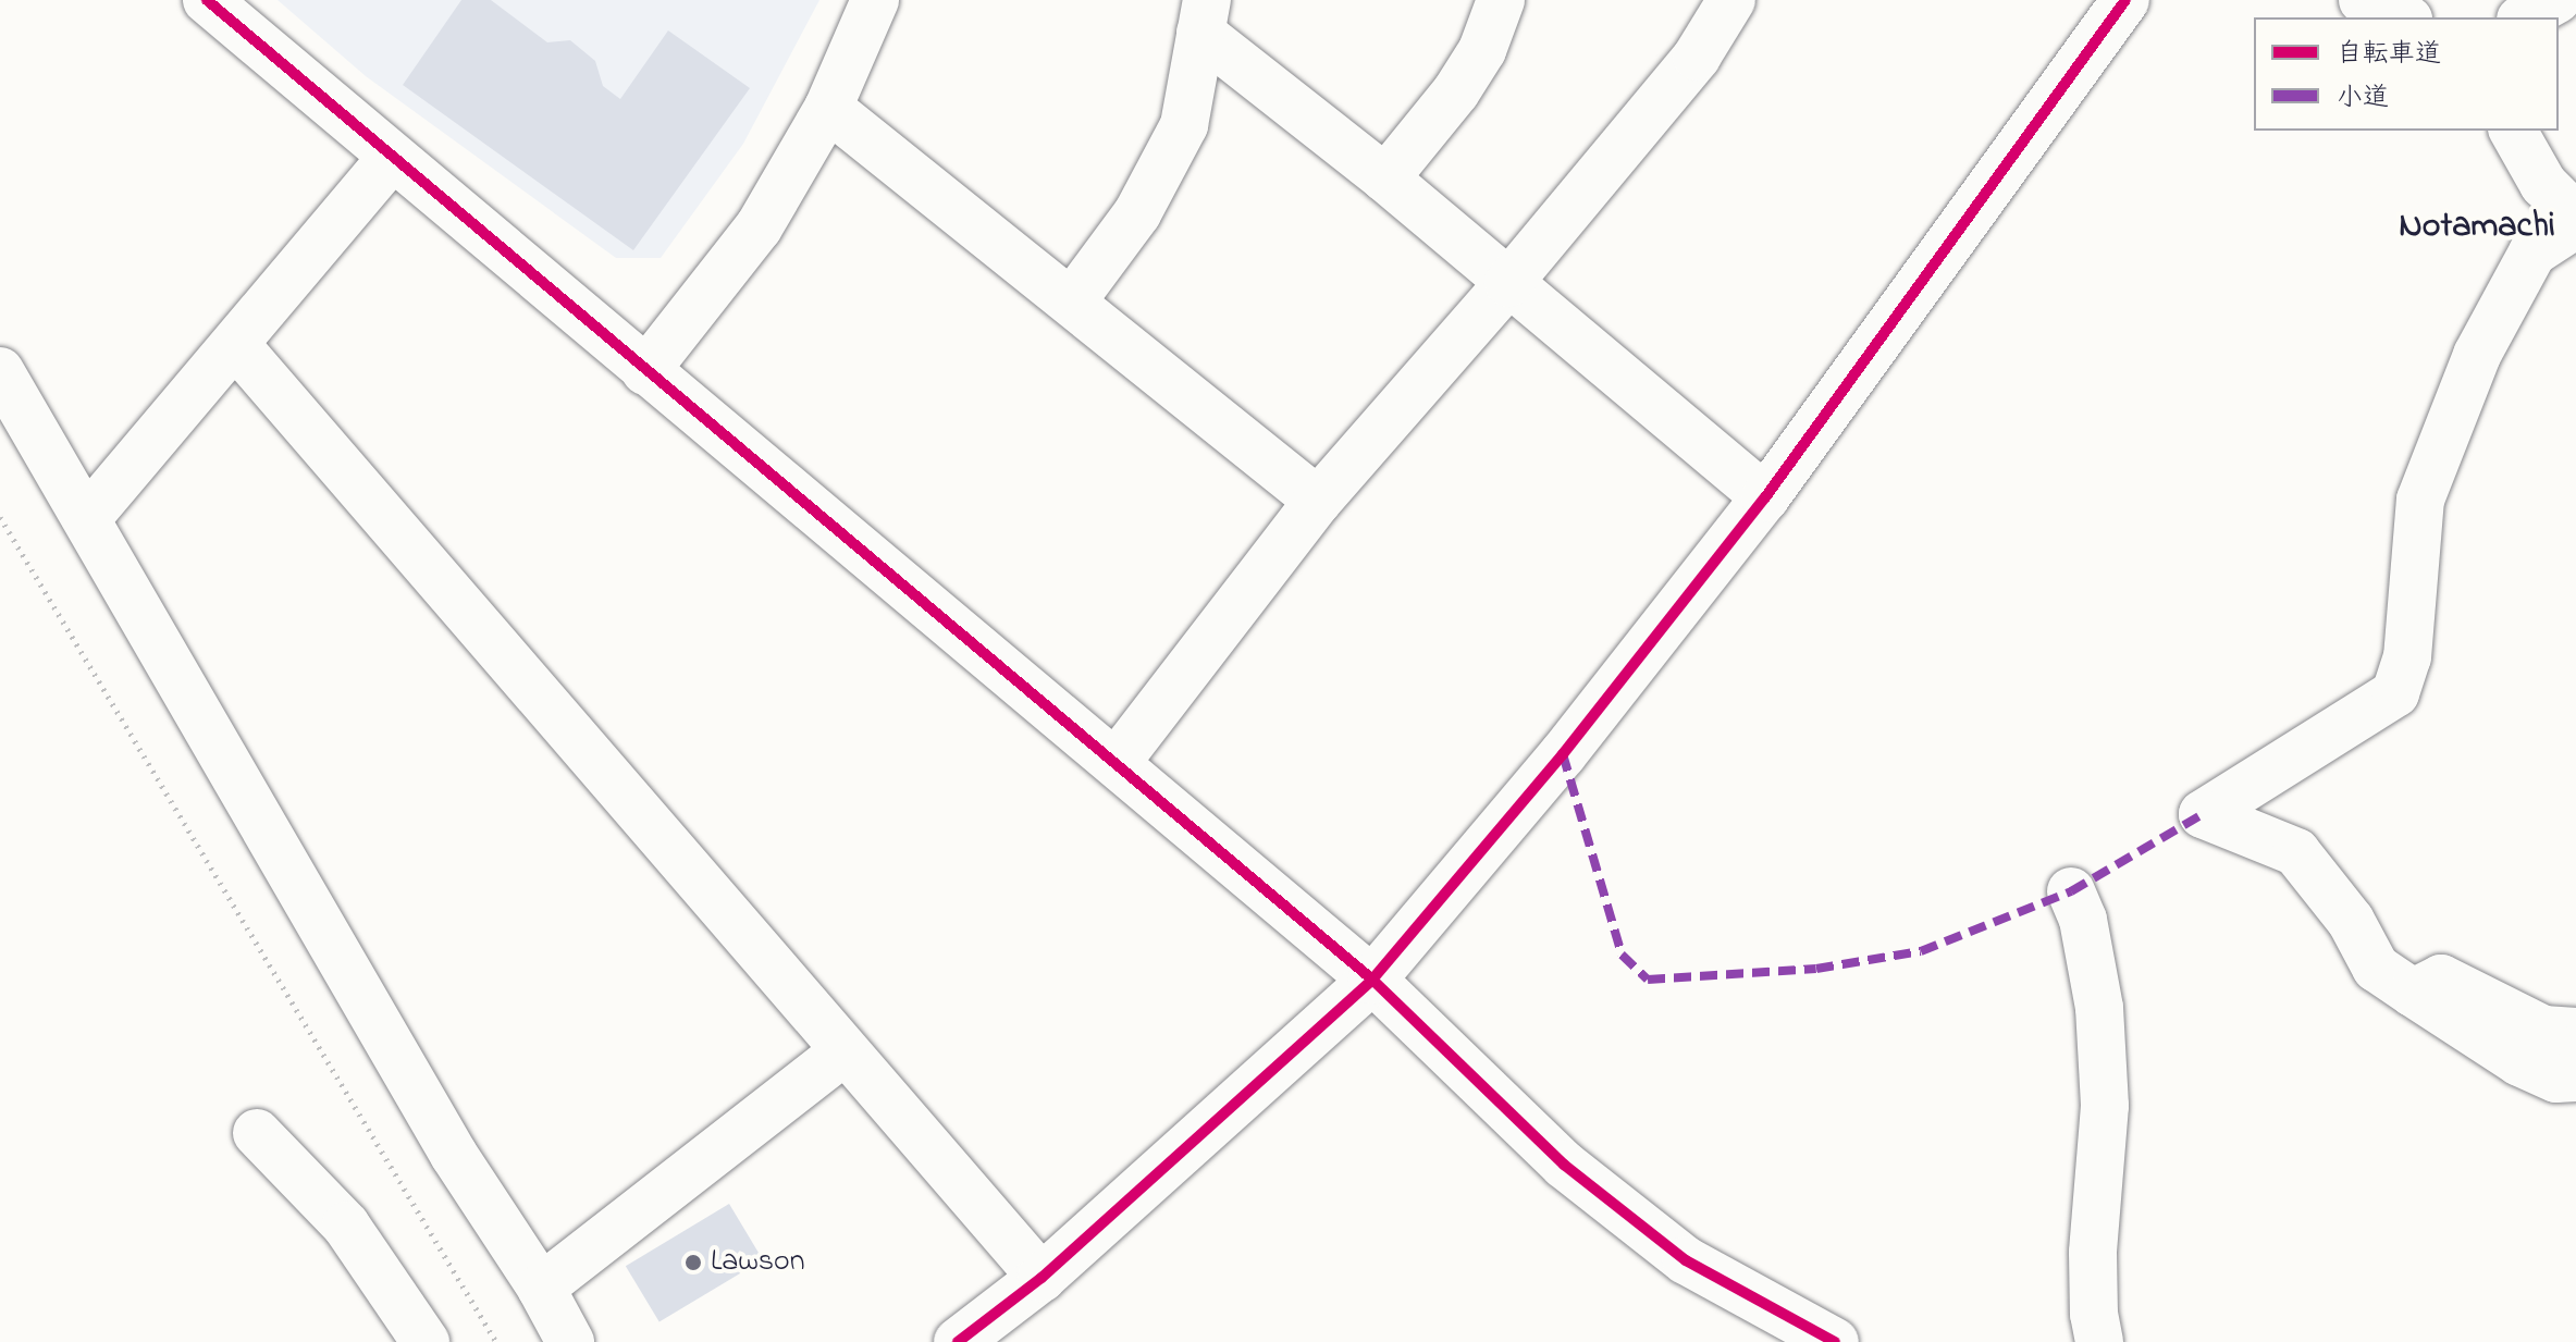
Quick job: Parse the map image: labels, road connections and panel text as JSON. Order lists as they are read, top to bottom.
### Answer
{
  "districts": ["Notamachi"],
  "places": ["Lawson"],
  "legend": ["自転車道", "小道"]
}
